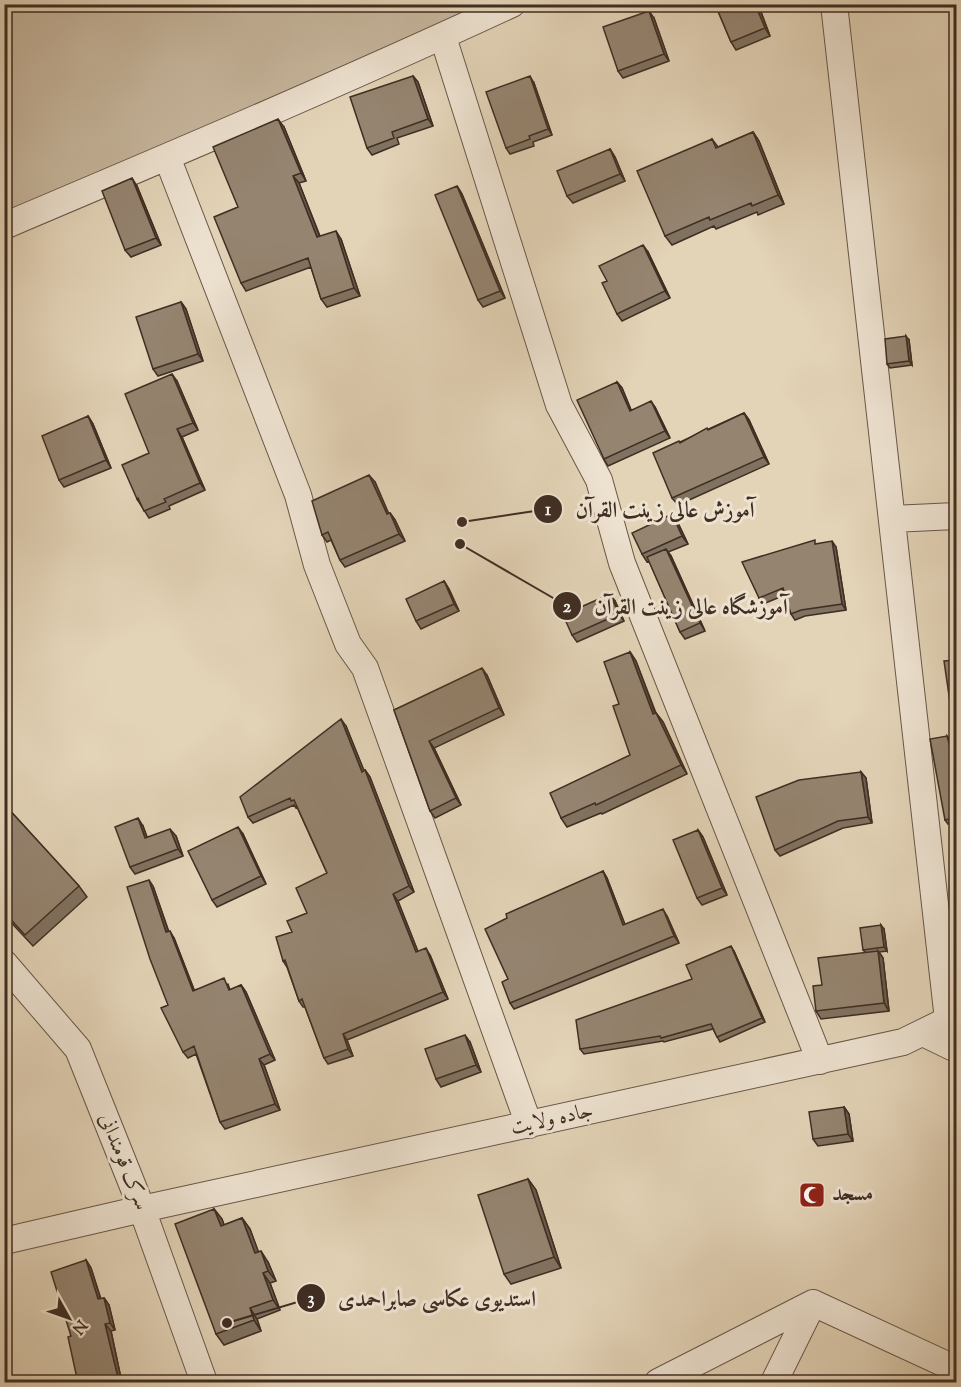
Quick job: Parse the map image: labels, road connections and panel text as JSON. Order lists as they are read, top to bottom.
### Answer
{
  "streets": {
    "street": ["جاده ولایت", "سرک قومندانی"]
  },
  "crossings": [
    ["جاده ولایت", "سرک قومندانی"]
  ],
  "places": {
    "other": ["آموزش عالی زینت القرآن", "آموزشگاه عالی زینت القرآن", "استدیوی عکاسی صابراحمدی"],
    "mosque": ["مسجد"]
  },
  "north": "bottom right"
}
